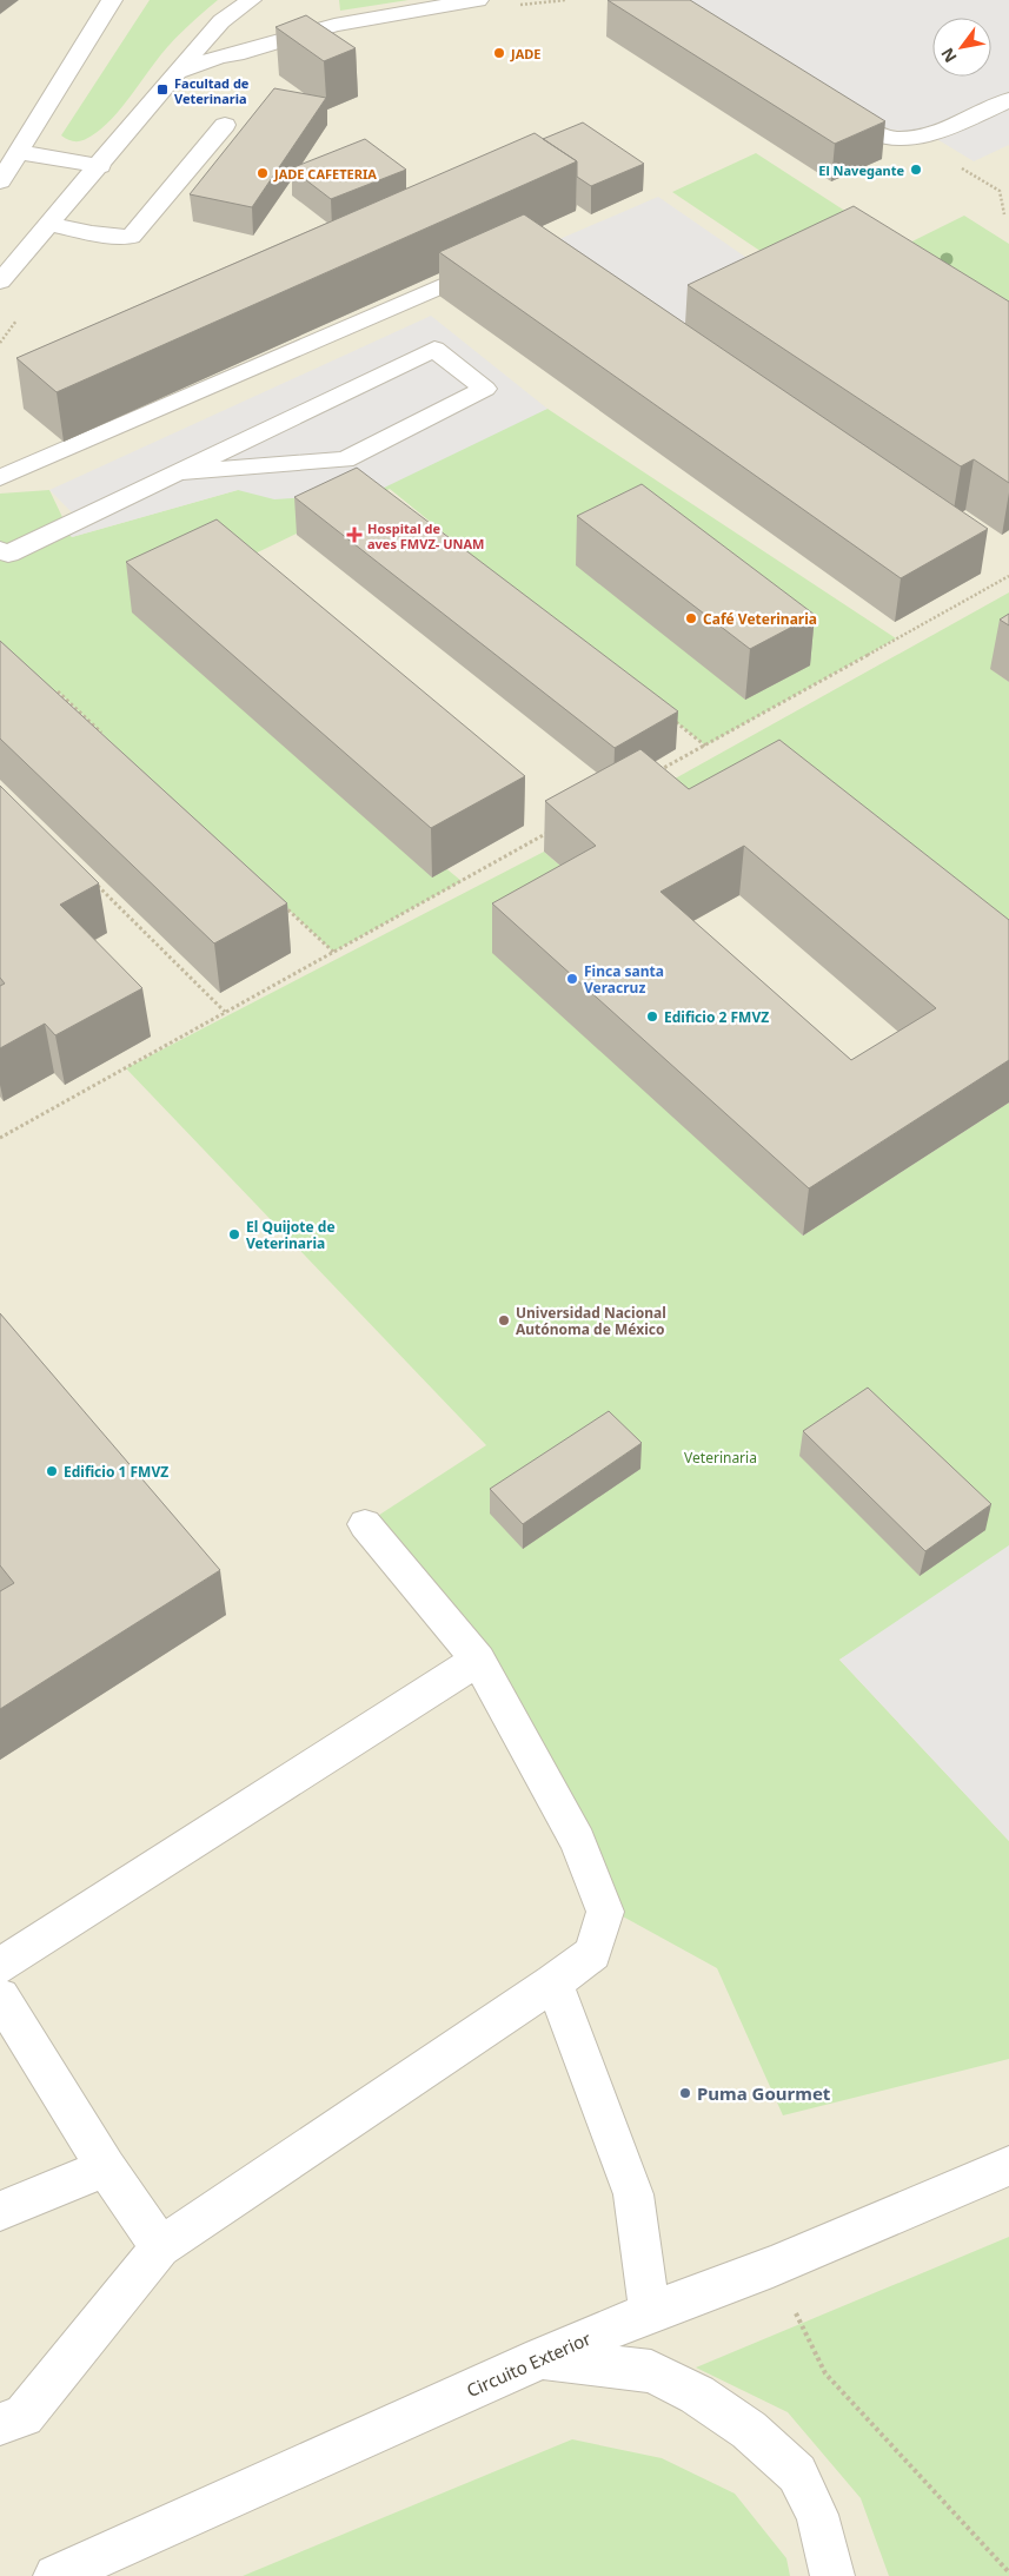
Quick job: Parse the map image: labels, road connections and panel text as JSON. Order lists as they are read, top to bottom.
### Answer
{
  "streets": {
    "street": ["Circuito Exterior"]
  },
  "parks": ["Veterinaria"],
  "places": {
    "other": [
      "JADE",
      "El Navegante",
      "JADE CAFETERIA",
      "Café Veterinaria",
      "Finca santa Veracruz",
      "Edificio 2 FMVZ",
      "El Quijote de Veterinaria",
      "Universidad Nacional Autónoma de México",
      "Edificio 1 FMVZ",
      "Puma Gourmet"
    ],
    "transit": ["Facultad de Veterinaria"],
    "health": ["Hospital de aves FMVZ- UNAM"]
  },
  "north": "bottom left"
}
